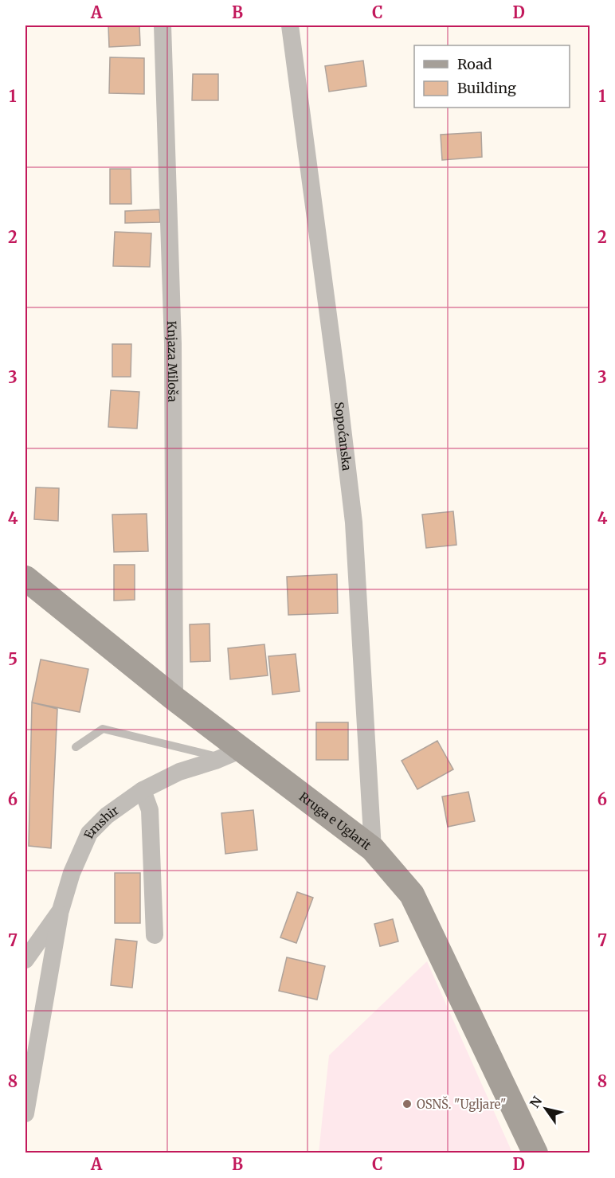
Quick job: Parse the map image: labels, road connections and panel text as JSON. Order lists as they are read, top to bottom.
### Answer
{
  "streets": {
    "street": [
      "Knjaza Miloša",
      "Sopoćanska",
      "Rruga e Uglarit",
      "Emshir"
    ]
  },
  "crossings": [
    ["Knjaza Miloša", "Rruga e Uglarit"],
    ["Sopoćanska", "Rruga e Uglarit"],
    ["Rruga e Uglarit", "Emshir"]
  ],
  "places": ["OSNŠ. \"Ugljare\""],
  "legend": ["Road", "Building"],
  "north": "top left",
  "grid": {
    "columns": [
      "A",
      "B",
      "C",
      "D"
    ],
    "rows": [
      "1",
      "2",
      "3",
      "4",
      "5",
      "6",
      "7",
      "8"
    ]
  }
}
